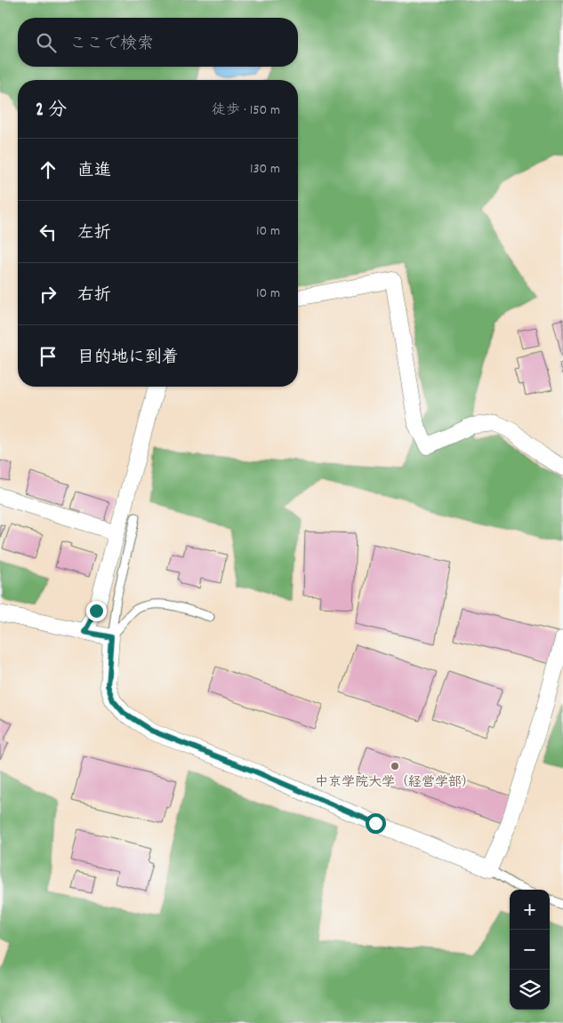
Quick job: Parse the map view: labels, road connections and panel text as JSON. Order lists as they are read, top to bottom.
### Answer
{
  "places": ["中京学院大学（経営学部）"],
  "page": {
    "search": "ここで検索",
    "heading": ["2 分", "徒歩 · 150 m"],
    "list": [
      ["直進", "130 m"],
      ["左折", "10 m"],
      ["右折", "10 m"],
      "目的地に到着"
    ],
    "map_buttons": ["+", "−"]
  }
}
